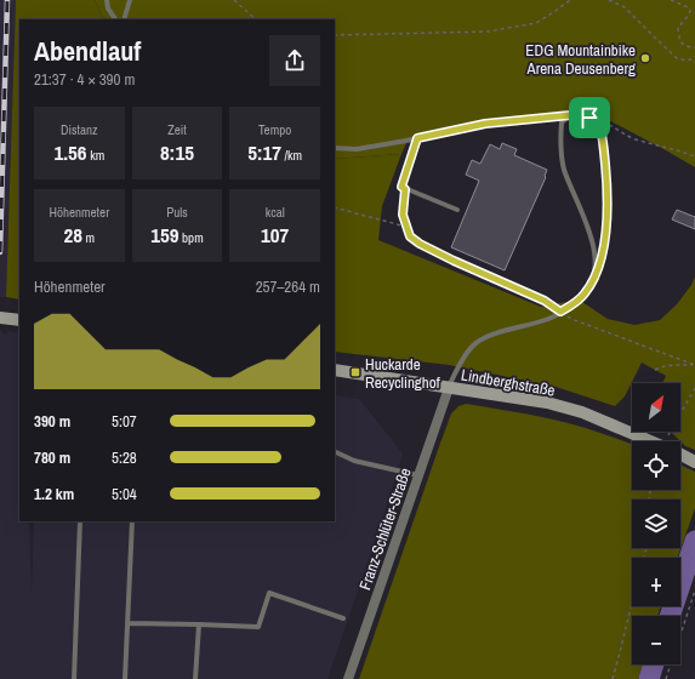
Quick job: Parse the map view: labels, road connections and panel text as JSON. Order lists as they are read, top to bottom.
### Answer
{
  "streets": {
    "main road": ["Lindberghstraße"],
    "street": ["Franz-Schlüter-Straße"]
  },
  "crossings": [
    ["Lindberghstraße", "Franz-Schlüter-Straße"]
  ],
  "places": {
    "other": ["EDG Mountainbike Arena Deusenberg"],
    "transit": ["Huckarde Recyclinghof"]
  },
  "north": "top right",
  "page": {
    "heading": ["Abendlauf", "21:37 · 4 × 390 m"],
    "stats": [
      ["Distanz", "1.56 km"],
      ["Zeit", "8:15"],
      ["Tempo", "5:17 /km"],
      ["Höhenmeter", "28 m"],
      ["Puls", "159 bpm"],
      ["kcal", "107"]
    ],
    "chart": ["Höhenmeter", "257–264 m"],
    "map_buttons": ["+", "−"],
    "list": [
      {
        "name": "390 m",
        "note": "5:07"
      },
      {
        "name": "780 m",
        "note": "5:28"
      },
      {
        "name": "1.2 km",
        "note": "5:04"
      }
    ]
  }
}
